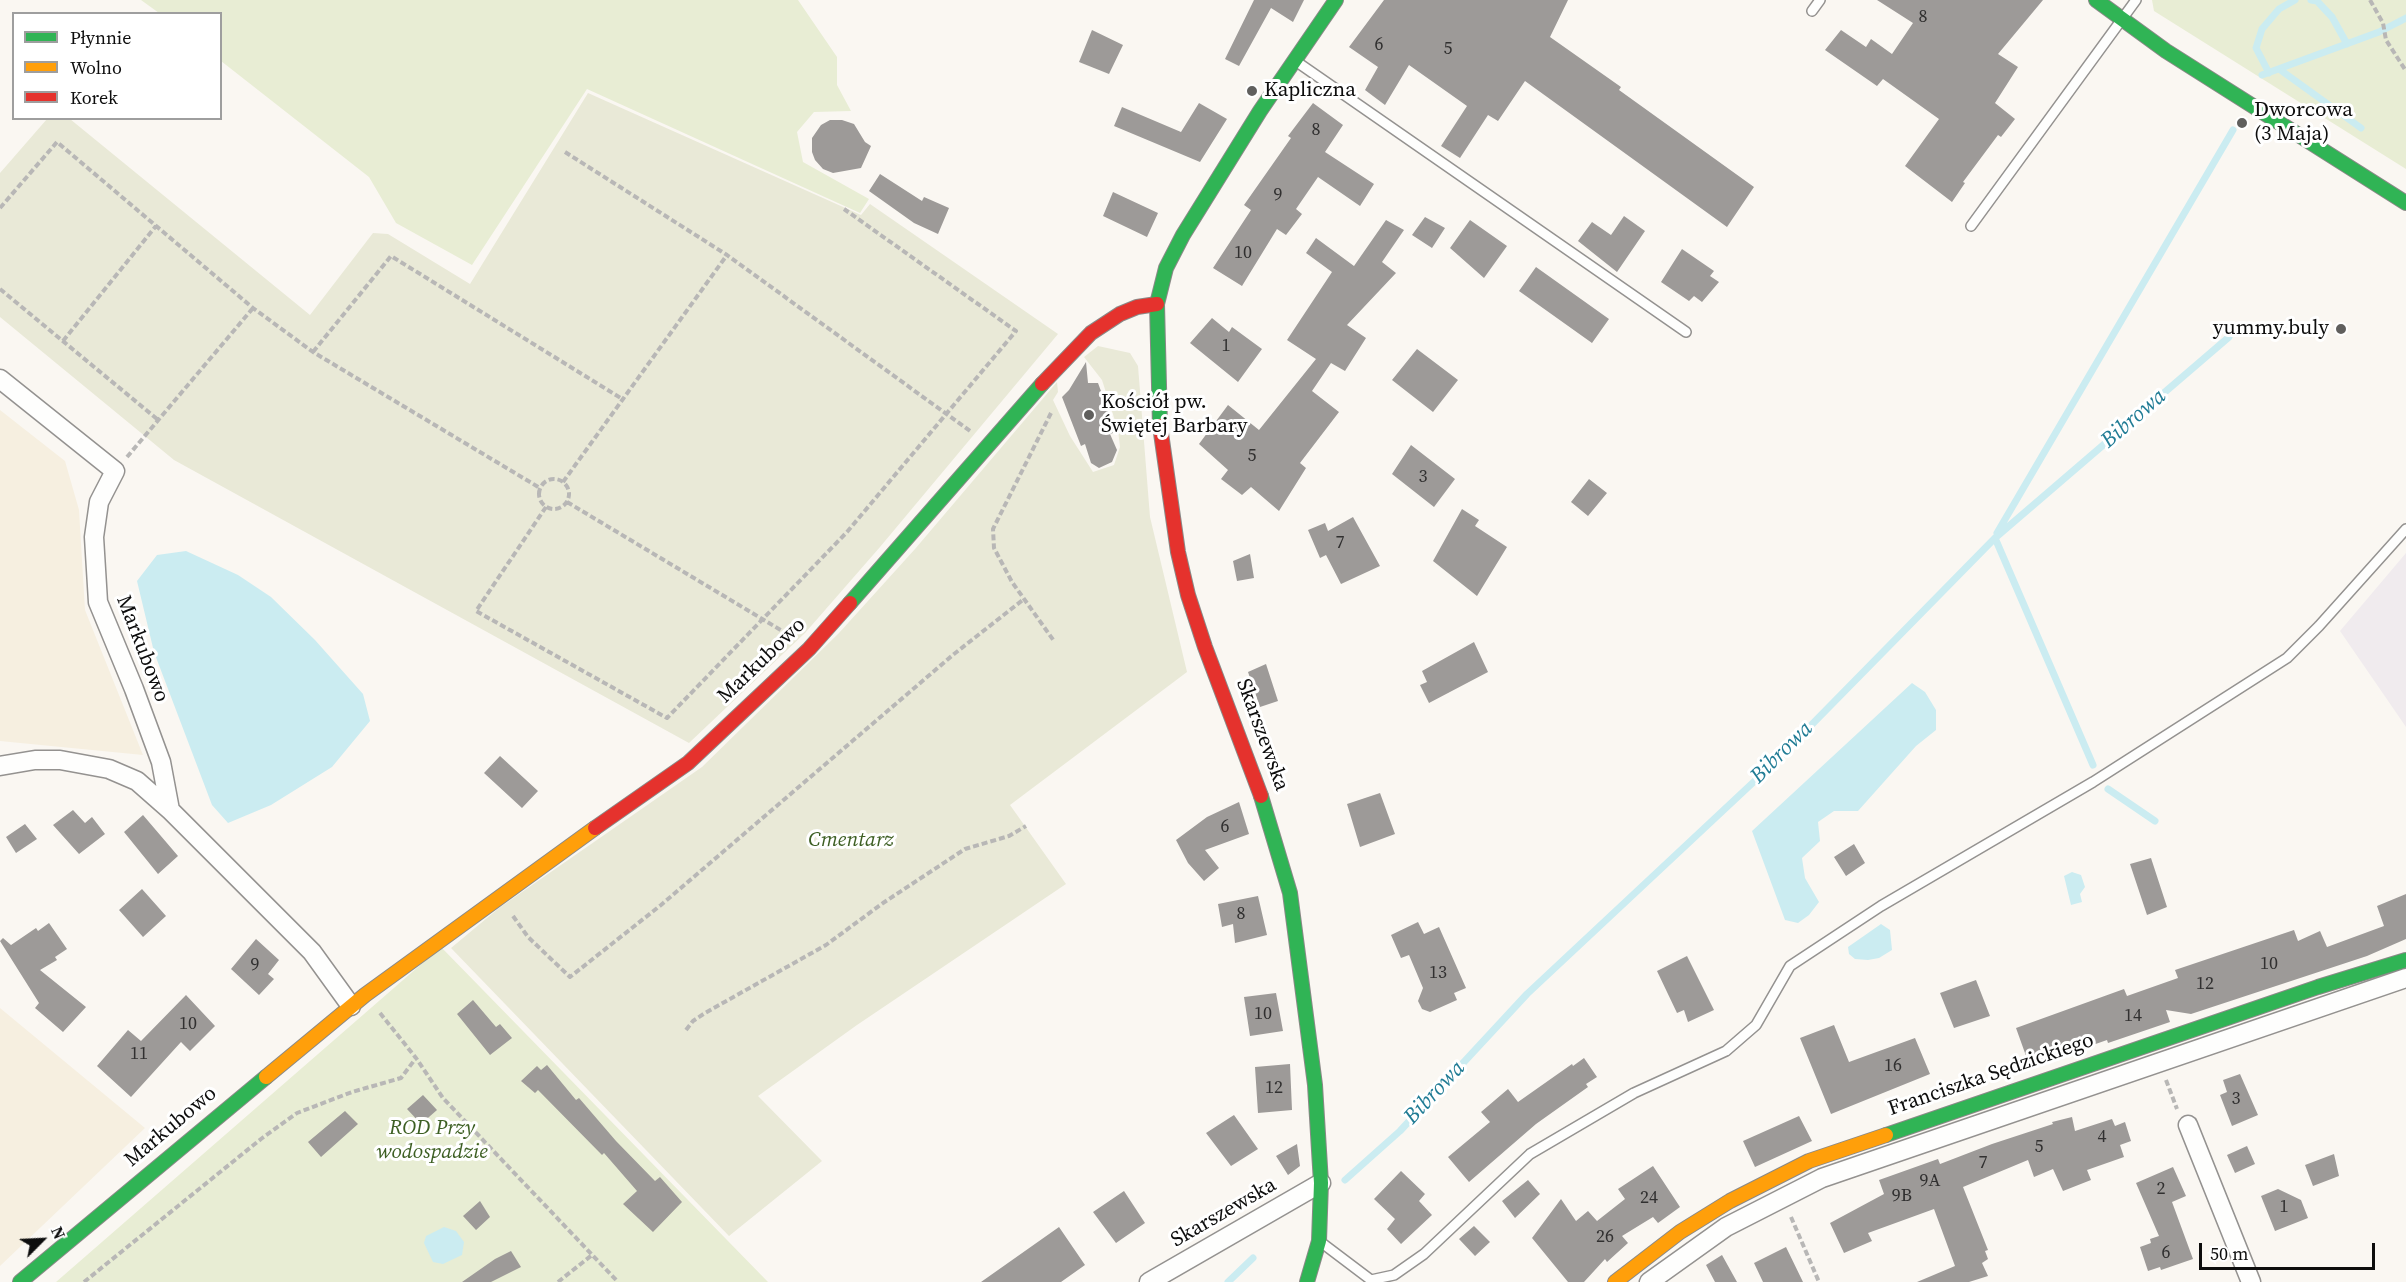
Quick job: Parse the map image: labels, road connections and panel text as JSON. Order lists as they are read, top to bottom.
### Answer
{
  "streets": {
    "street": ["Markubowo", "Skarszewska", "Franciszka Sędzickiego"]
  },
  "crossings": [
    ["Markubowo", "Skarszewska"]
  ],
  "water": ["Bibrowa"],
  "parks": ["Cmentarz", "ROD Przy wodospadzie"],
  "places": [
    "Kapliczna",
    "Dworcowa (3 Maja)",
    "yummy.buly",
    "Kościół pw. Świętej Barbary"
  ],
  "house_numbers": [
    "8",
    "6",
    "5",
    "8",
    "9",
    "10",
    "1",
    "5",
    "3",
    "7",
    "6",
    "8",
    "10",
    "9",
    "13",
    "12",
    "10",
    "14",
    "10",
    "11",
    "16",
    "12",
    "3",
    "4",
    "5",
    "7",
    "9A",
    "2",
    "9B",
    "24",
    "1",
    "26",
    "6"
  ],
  "legend": ["Płynnie", "Wolno", "Korek"],
  "scale_bar": "50 m",
  "north": "top right"
}
